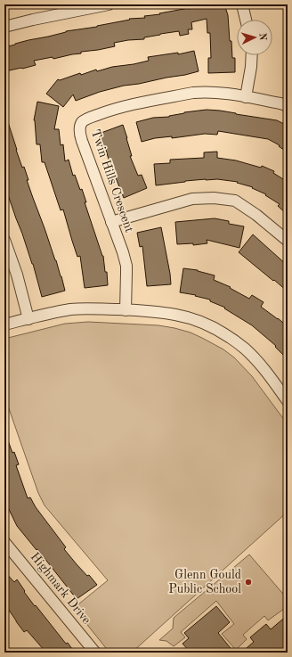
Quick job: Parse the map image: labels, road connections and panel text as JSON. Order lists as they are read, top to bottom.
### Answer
{
  "streets": {
    "street": ["Twin Hills Crescent", "Highmark Drive"]
  },
  "places": ["Glenn Gould Public School"],
  "north": "right"
}
